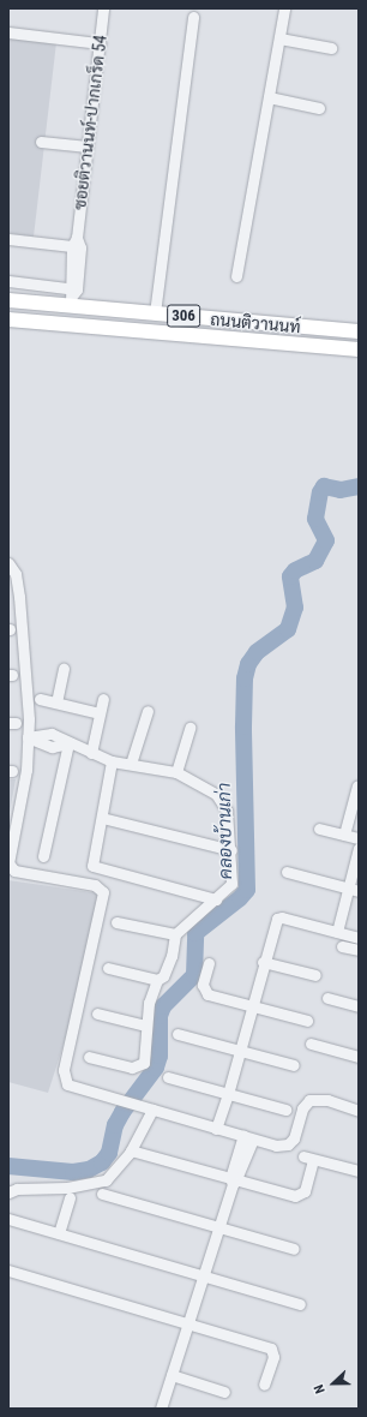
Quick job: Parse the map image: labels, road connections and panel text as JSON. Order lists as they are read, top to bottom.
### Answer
{
  "streets": {
    "main road": ["306", "ถนนติวานนท์"],
    "street": ["ซอยติวานนท์-ปากเกร็ด 54"]
  },
  "crossings": [
    ["ซอยติวานนท์-ปากเกร็ด 54", "ถนนติวานนท์"]
  ],
  "water": ["คลองบ้านเก่า"],
  "north": "left"
}
